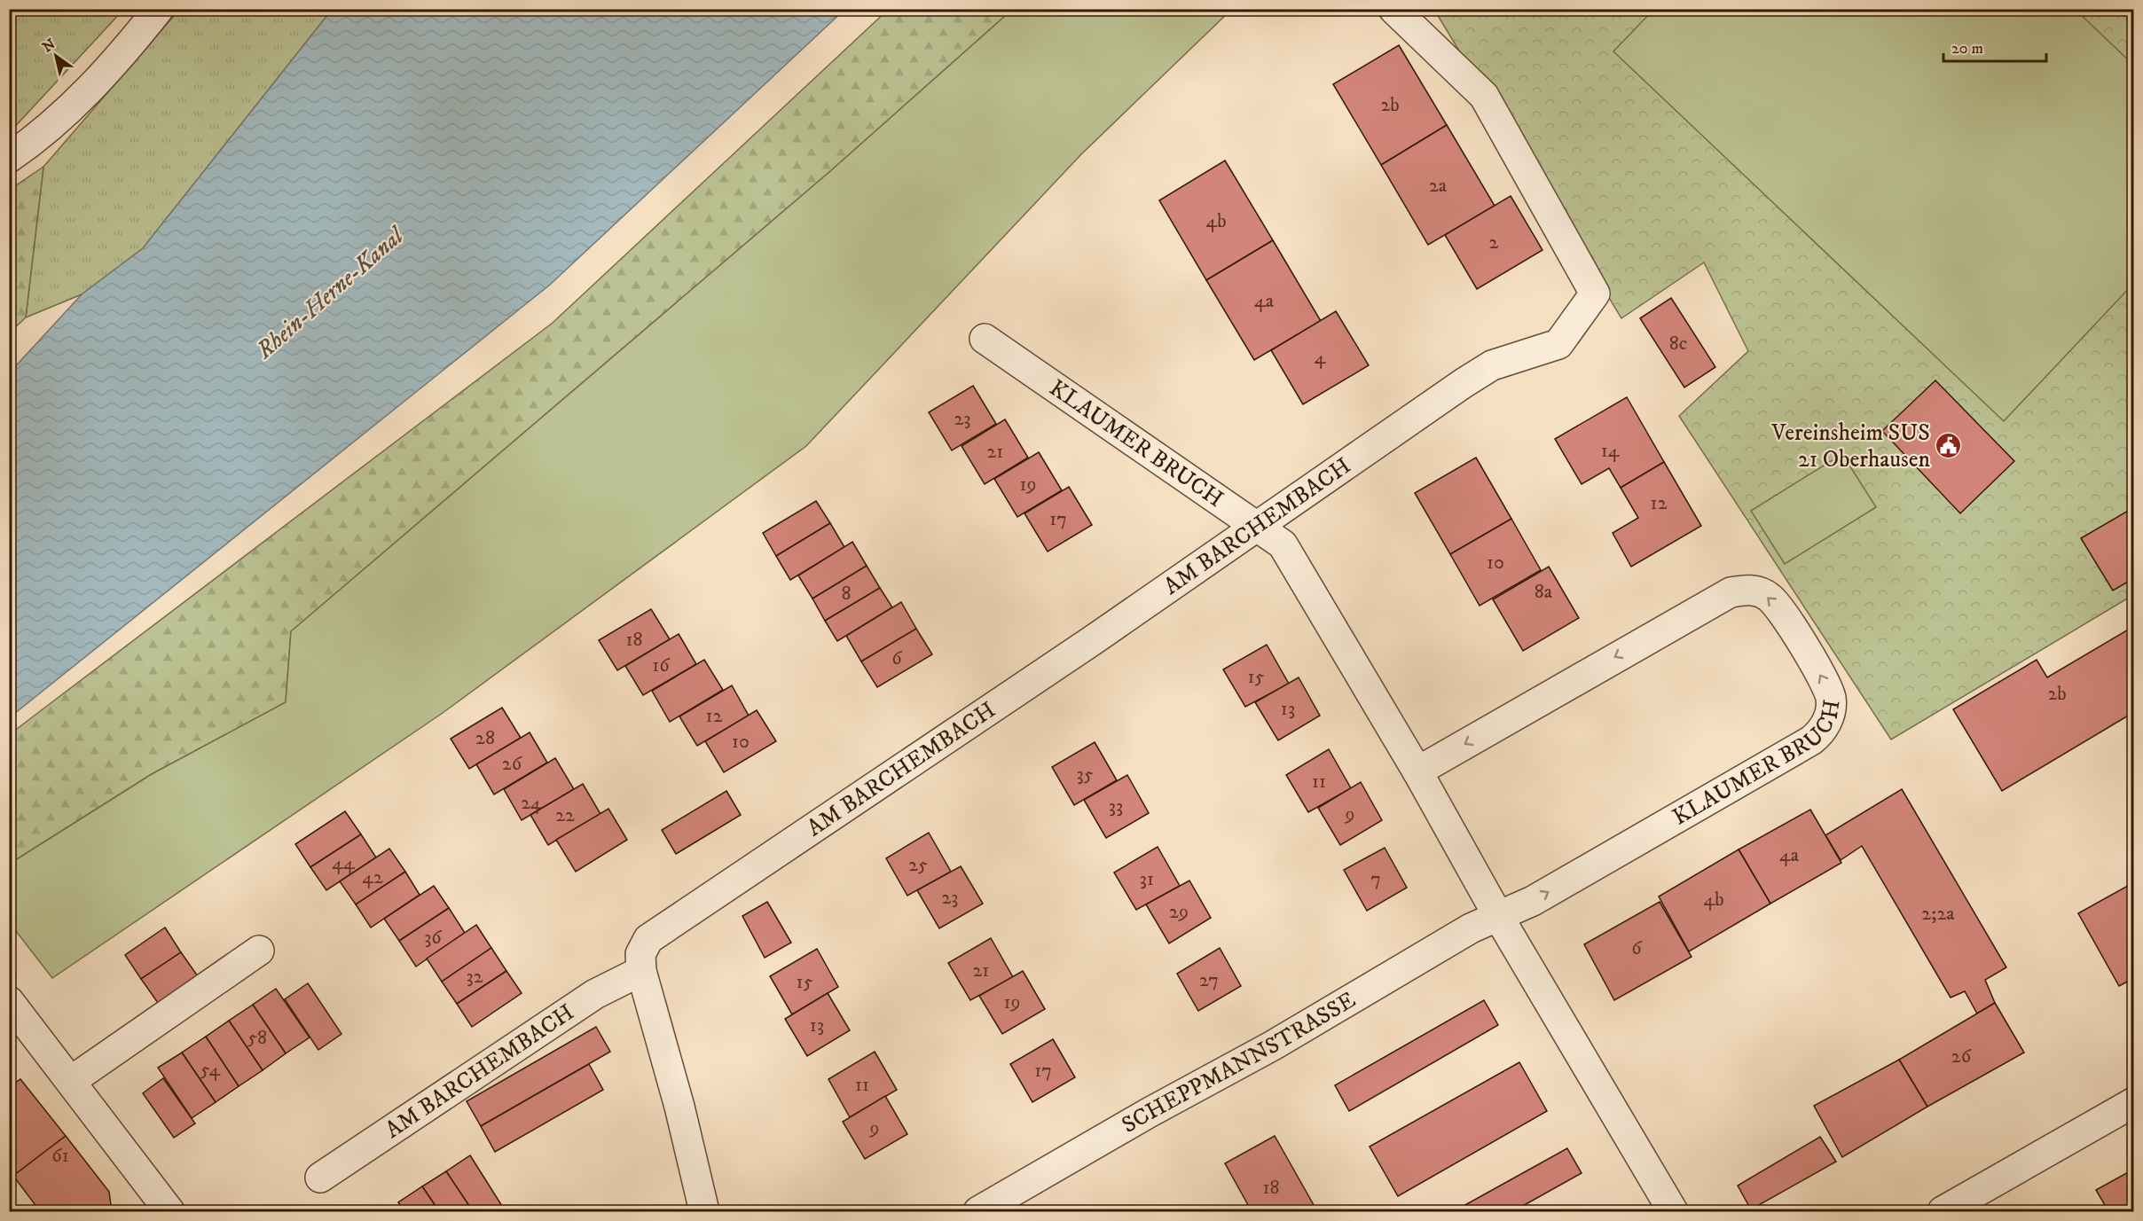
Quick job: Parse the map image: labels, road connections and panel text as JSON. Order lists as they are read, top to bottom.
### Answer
{
  "streets": {
    "street": ["KLAUMER BRUCH", "AM BARCHEMBACH", "SCHEPPMANNSTRASSE"]
  },
  "crossings": [
    ["KLAUMER BRUCH", "AM BARCHEMBACH"],
    ["KLAUMER BRUCH", "SCHEPPMANNSTRASSE"]
  ],
  "water": ["Rhein-Herne-Kanal"],
  "places": {
    "public building": ["Vereinsheim SUS 21 Oberhausen"]
  },
  "house_numbers": [
    "2b",
    "2a",
    "4b",
    "2",
    "4a",
    "8c",
    "4",
    "23",
    "14",
    "21",
    "19",
    "12",
    "17",
    "10",
    "8a",
    "8",
    "18",
    "6",
    "16",
    "15",
    "2b",
    "13",
    "12",
    "28",
    "10",
    "26",
    "35",
    "11",
    "24",
    "33",
    "9",
    "22",
    "4a",
    "44",
    "25",
    "42",
    "31",
    "7",
    "23",
    "4b",
    "29",
    "2;2a",
    "36",
    "6",
    "21",
    "32",
    "27",
    "15",
    "19",
    "13",
    "58",
    "26",
    "54",
    "17",
    "11",
    "9",
    "61",
    "18"
  ],
  "scale_bar": "20 m",
  "north": "top left"
}
